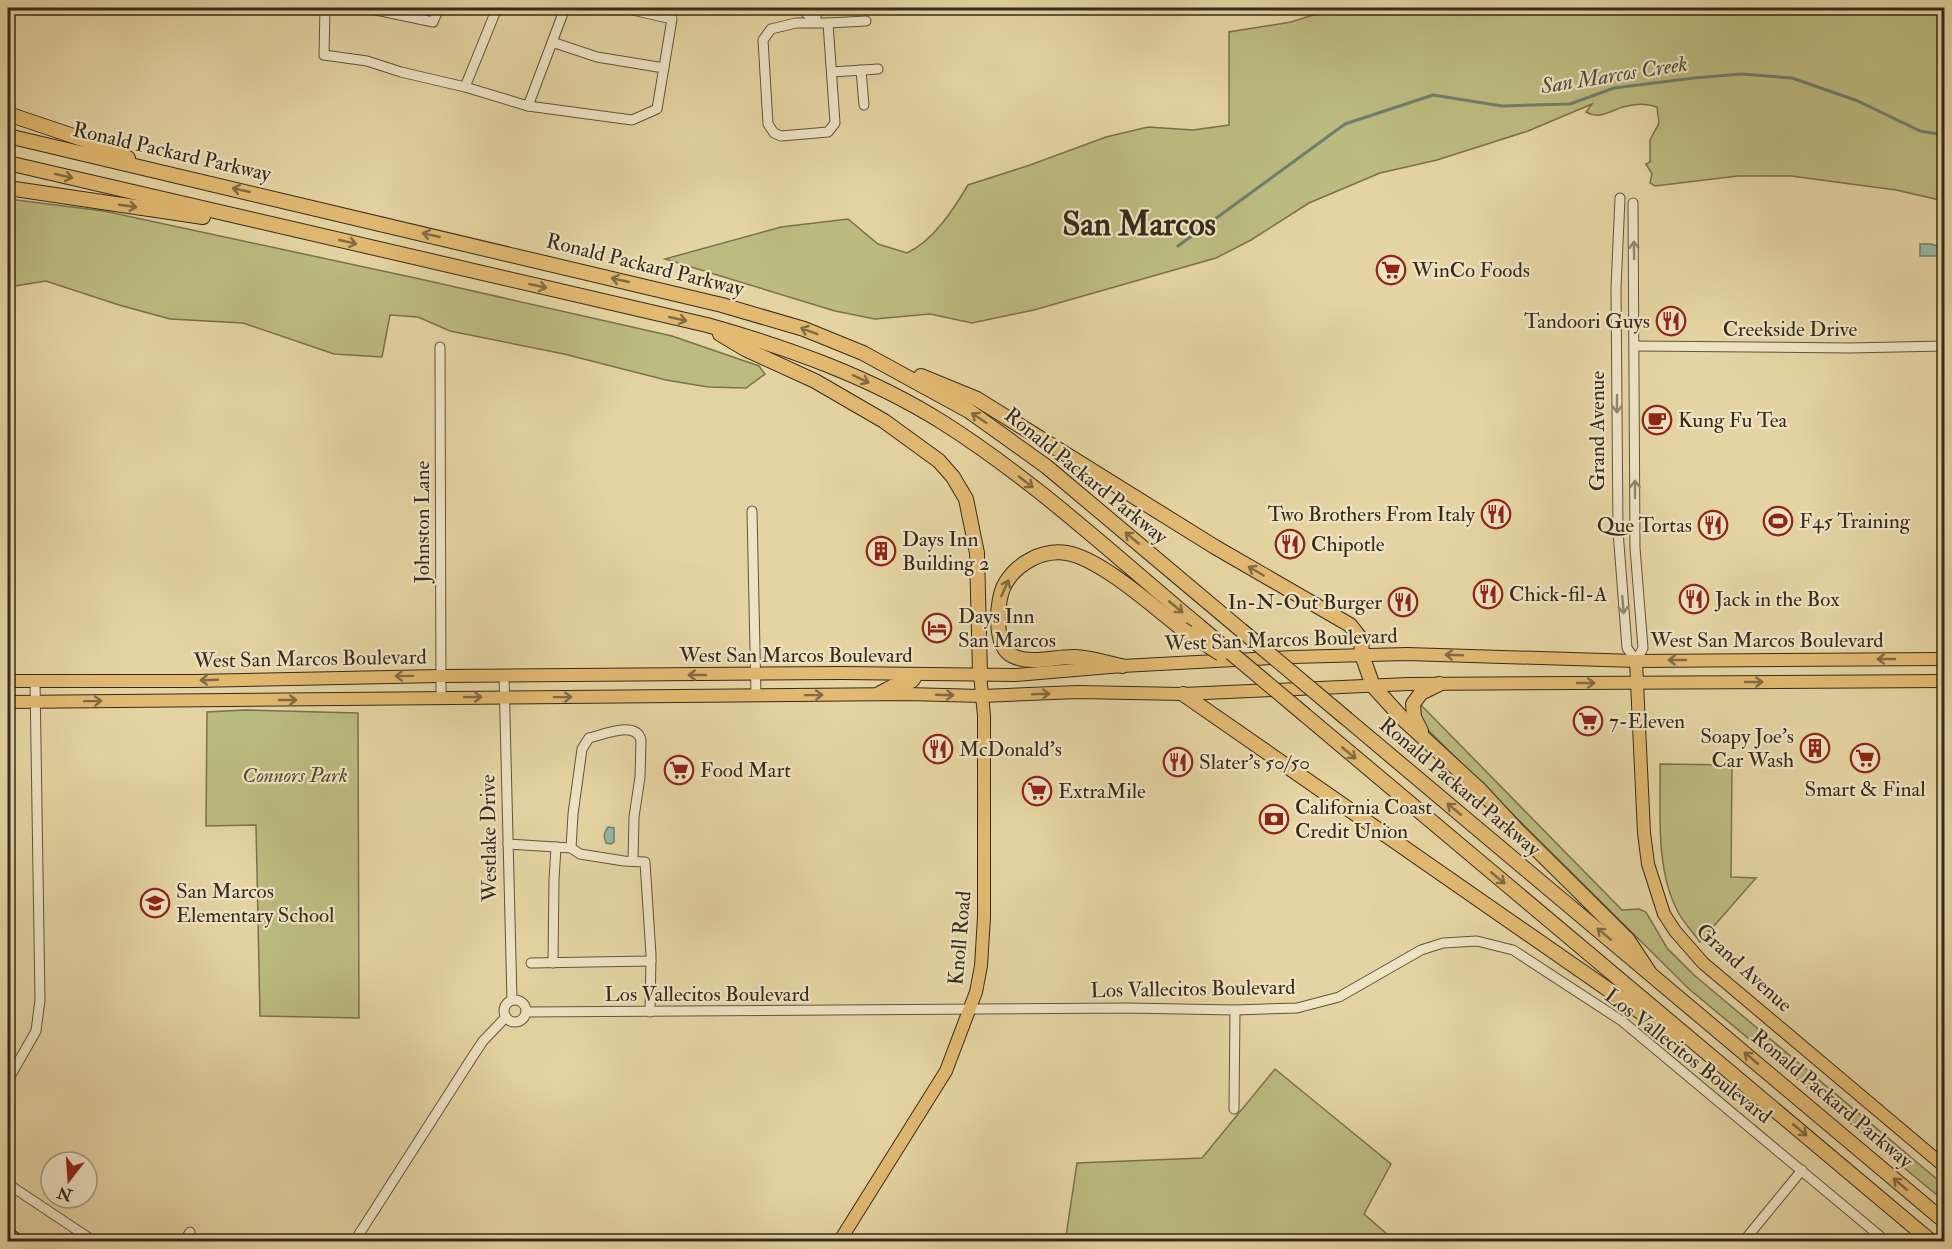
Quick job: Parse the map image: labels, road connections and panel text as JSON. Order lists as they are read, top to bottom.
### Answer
{
  "streets": {
    "highway": ["Ronald Packard Parkway"],
    "main road": ["Grand Avenue", "West San Marcos Boulevard", "Knoll Road"],
    "street": [
      "Creekside Drive",
      "Johnston Lane",
      "Westlake Drive",
      "Los Vallecitos Boulevard"
    ]
  },
  "crossings": [
    ["Creekside Drive", "Grand Avenue"],
    ["Grand Avenue", "West San Marcos Boulevard"],
    ["Johnston Lane", "West San Marcos Boulevard"],
    ["West San Marcos Boulevard", "Westlake Drive"],
    ["West San Marcos Boulevard", "Knoll Road"],
    ["Westlake Drive", "Los Vallecitos Boulevard"],
    ["Knoll Road", "Los Vallecitos Boulevard"]
  ],
  "districts": ["San Marcos"],
  "water": ["San Marcos Creek"],
  "parks": ["Connors Park"],
  "places": {
    "supermarket": [
      "WinCo Foods",
      "7-Eleven",
      "Smart & Final",
      "Food Mart",
      "ExtraMile"
    ],
    "restaurant": [
      "Tandoori Guys",
      "Two Brothers From Italy",
      "Que Tortas",
      "Chipotle",
      "Chick-fil-A",
      "Jack in the Box",
      "In-N-Out Burger",
      "McDonald's",
      "Slater's 50/50"
    ],
    "cafe": ["Kung Fu Tea"],
    "sports": ["F45 Training"],
    "building": ["Days Inn Building 2", "Soapy Joe's Car Wash"],
    "hotel": ["Days Inn San Marcos"],
    "bank": ["California Coast Credit Union"],
    "school or university": ["San Marcos Elementary School"]
  },
  "north": "bottom"
}
